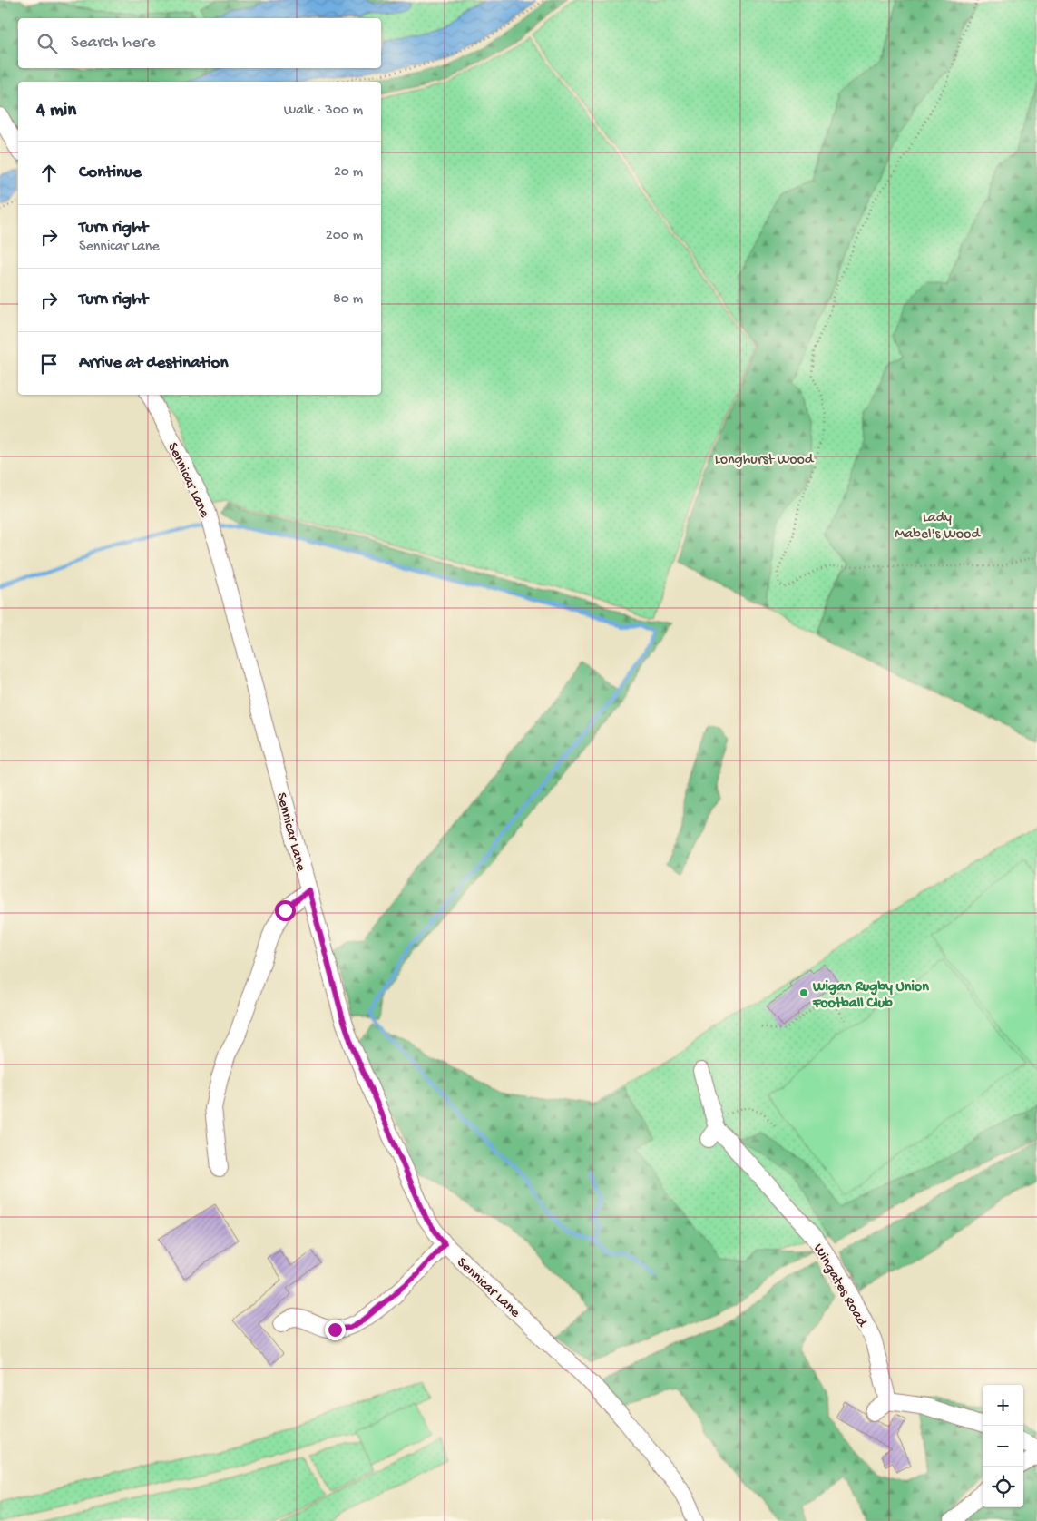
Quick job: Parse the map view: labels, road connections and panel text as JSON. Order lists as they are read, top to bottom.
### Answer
{
  "streets": {
    "street": ["Sennicar Lane", "Wingates Road"]
  },
  "parks": ["Longhurst Wood", "Lady Mabel's Wood"],
  "places": ["Wigan Rugby Union Football Club"],
  "page": {
    "search": "Search here",
    "heading": ["4 min", "Walk · 300 m"],
    "list": [
      ["Continue", "20 m"],
      ["Turn right", "Sennicar Lane", "200 m"],
      ["Turn right", "80 m"],
      "Arrive at destination"
    ],
    "map_buttons": ["+", "−"]
  }
}
